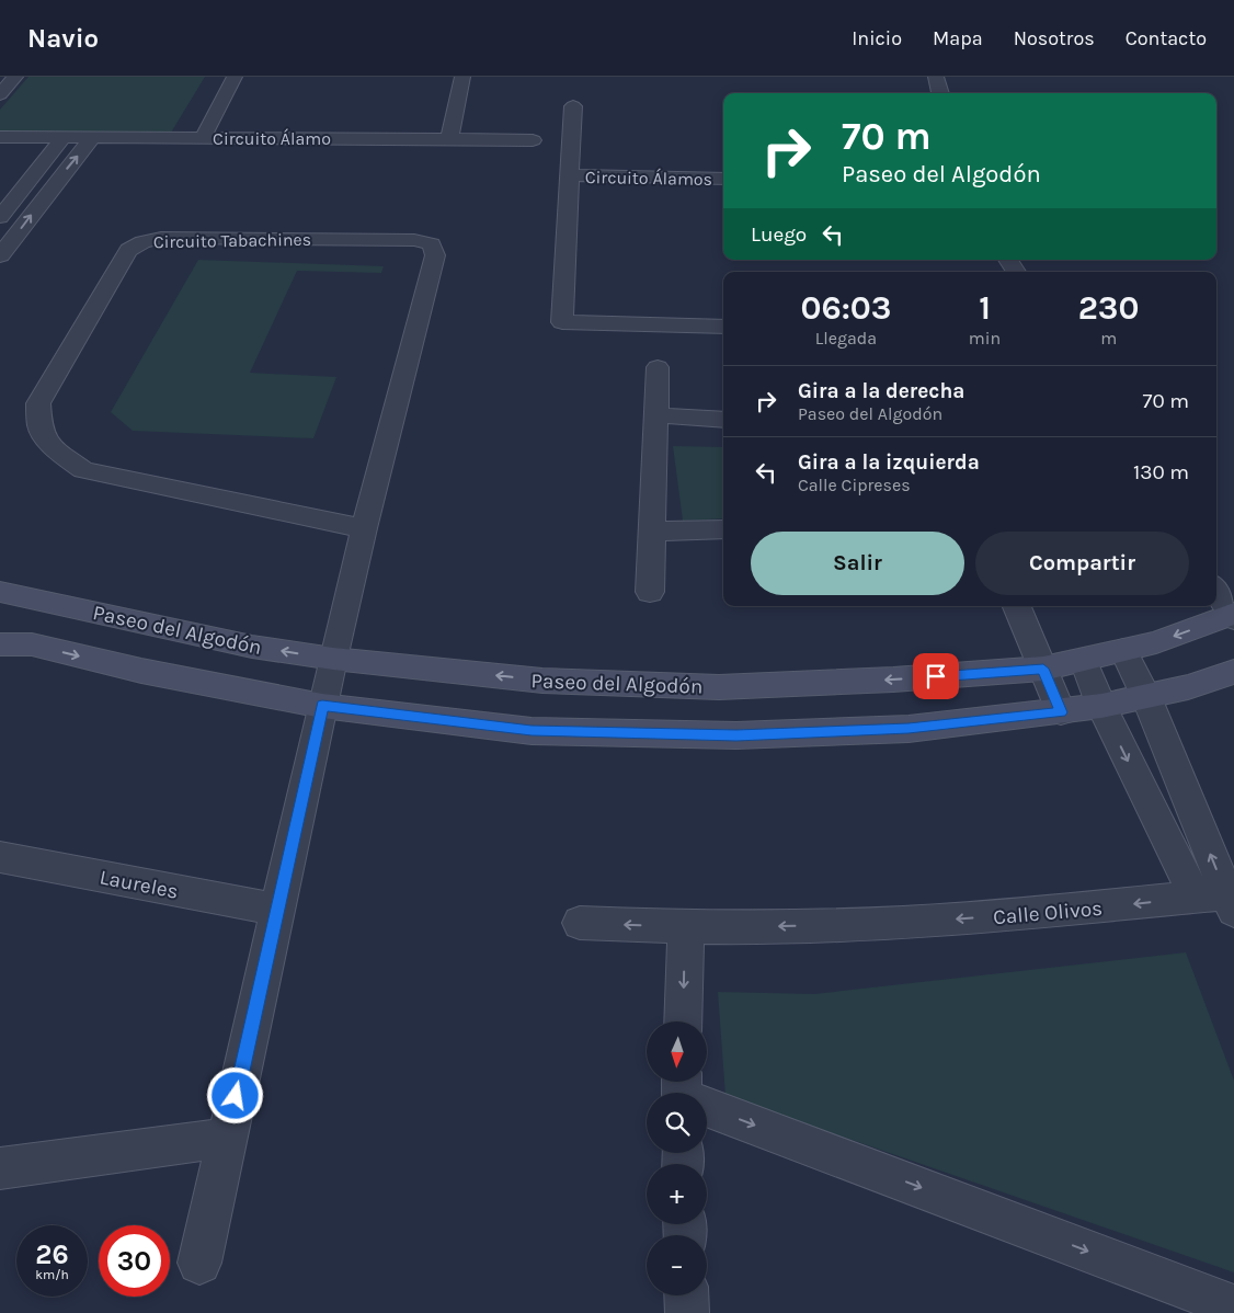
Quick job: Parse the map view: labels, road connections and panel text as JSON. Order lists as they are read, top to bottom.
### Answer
{
  "streets": {
    "street": [
      "Circuito Álamo",
      "Circuito Álamos",
      "Circuito Tabachines",
      "Paseo del Algodón",
      "Laureles",
      "Calle Olivos"
    ]
  },
  "crossings": [
    ["Circuito Tabachines", "Paseo del Algodón"]
  ],
  "north": "bottom",
  "page": {
    "header": "Navio",
    "nav": [
      "Inicio",
      "Mapa",
      "Nosotros",
      "Contacto"
    ],
    "turn": ["70 m", "Paseo del Algodón"],
    "then": "Luego",
    "eta": [
      "06:03",
      "Llegada",
      "1",
      "min",
      "230",
      "m"
    ],
    "list": [
      {
        "name": "Gira a la derecha",
        "note": "Paseo del Algodón",
        "value": "70 m"
      },
      {
        "name": "Gira a la izquierda",
        "note": "Calle Cipreses",
        "value": "130 m"
      }
    ],
    "buttons": ["Salir", "Compartir"],
    "map_buttons": ["+", "−"],
    "speed": "26 km/h",
    "limit": "30"
  }
}
